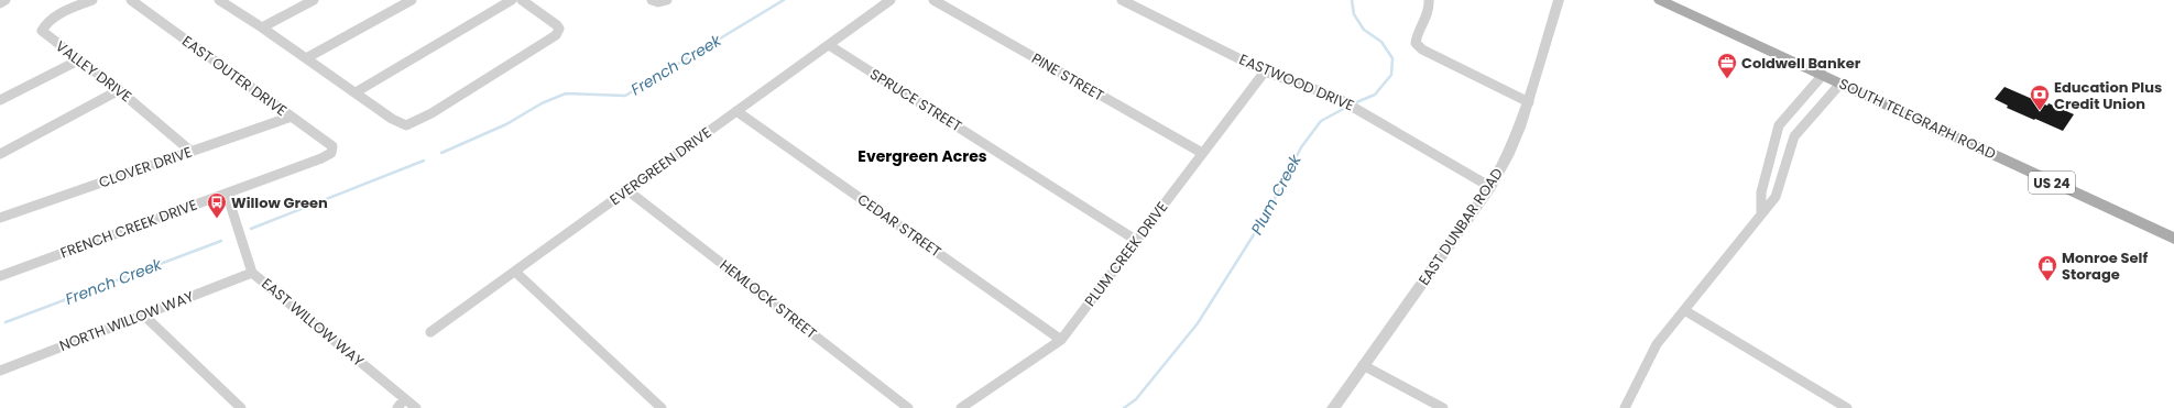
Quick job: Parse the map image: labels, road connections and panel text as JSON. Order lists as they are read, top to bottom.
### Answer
{
  "streets": {
    "main road": ["SOUTH TELEGRAPH ROAD", "US 24"],
    "street": [
      "VALLEY DRIVE",
      "EAST OUTER DRIVE",
      "PINE STREET",
      "EASTWOOD DRIVE",
      "SPRUCE STREET",
      "EVERGREEN DRIVE",
      "CLOVER DRIVE",
      "CEDAR STREET",
      "EAST DUNBAR ROAD",
      "FRENCH CREEK DRIVE",
      "PLUM CREEK DRIVE",
      "HEMLOCK STREET",
      "NORTH WILLOW WAY",
      "EAST WILLOW WAY"
    ]
  },
  "crossings": [
    ["VALLEY DRIVE", "CLOVER DRIVE"],
    ["EAST OUTER DRIVE", "CLOVER DRIVE"],
    ["EAST OUTER DRIVE", "FRENCH CREEK DRIVE"],
    ["PINE STREET", "PLUM CREEK DRIVE"],
    ["EASTWOOD DRIVE", "EAST DUNBAR ROAD"],
    ["EASTWOOD DRIVE", "PLUM CREEK DRIVE"],
    ["SPRUCE STREET", "EVERGREEN DRIVE"],
    ["SPRUCE STREET", "PLUM CREEK DRIVE"],
    ["EVERGREEN DRIVE", "CEDAR STREET"],
    ["EVERGREEN DRIVE", "HEMLOCK STREET"],
    ["CEDAR STREET", "PLUM CREEK DRIVE"],
    ["FRENCH CREEK DRIVE", "EAST WILLOW WAY"],
    ["NORTH WILLOW WAY", "EAST WILLOW WAY"]
  ],
  "districts": ["Evergreen Acres"],
  "water": ["French Creek", "Plum Creek"],
  "places": {
    "office": ["Coldwell Banker"],
    "bank": ["Education Plus Credit Union"],
    "bus stop": ["Willow Green"],
    "shop": ["Monroe Self Storage"]
  }
}
